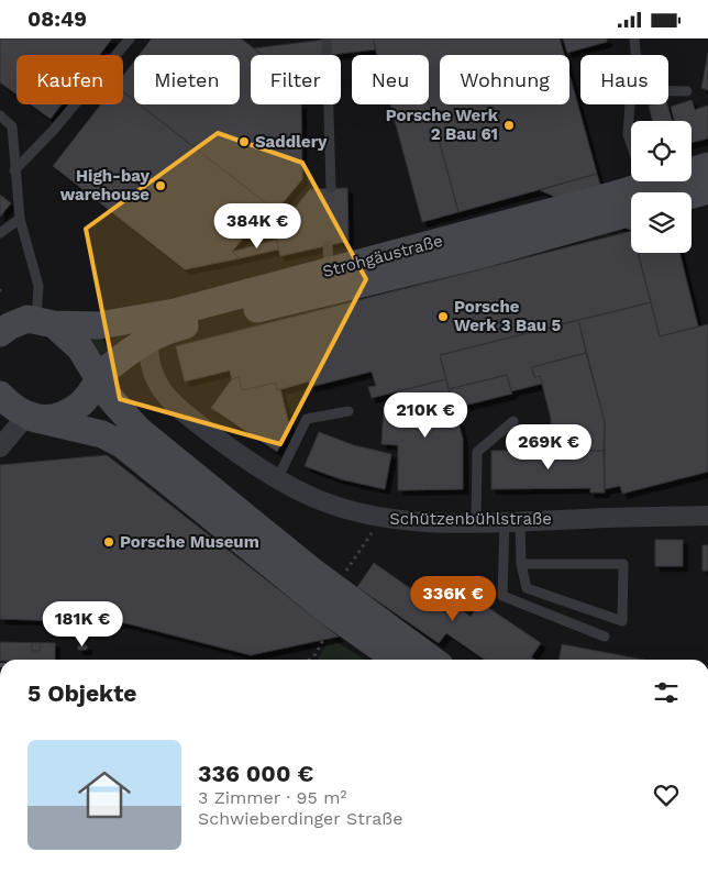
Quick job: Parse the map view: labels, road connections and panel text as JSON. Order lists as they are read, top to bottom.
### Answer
{
  "streets": {
    "main road": ["Strohgäustraße"],
    "street": ["Schützenbühlstraße"]
  },
  "crossings": [
    ["Strohgäustraße", "Schützenbühlstraße"]
  ],
  "places": [
    "Porsche Werk 2 Bau 61",
    "Saddlery",
    "High-bay warehouse",
    "Porsche Werk 3 Bau 5",
    "Porsche Museum"
  ],
  "page": {
    "status": "08:49",
    "chip": [
      "Kaufen",
      "Mieten",
      "Filter",
      "Neu",
      "Wohnung",
      "Haus"
    ],
    "price": [
      "384K €",
      "210K €",
      "269K €",
      "336K €",
      "181K €"
    ],
    "heading": "5 Objekte",
    "list": [
      {
        "name": "336 000 €",
        "note": "3 Zimmer · 95 m² · Schwieberdinger Straße"
      }
    ]
  }
}
